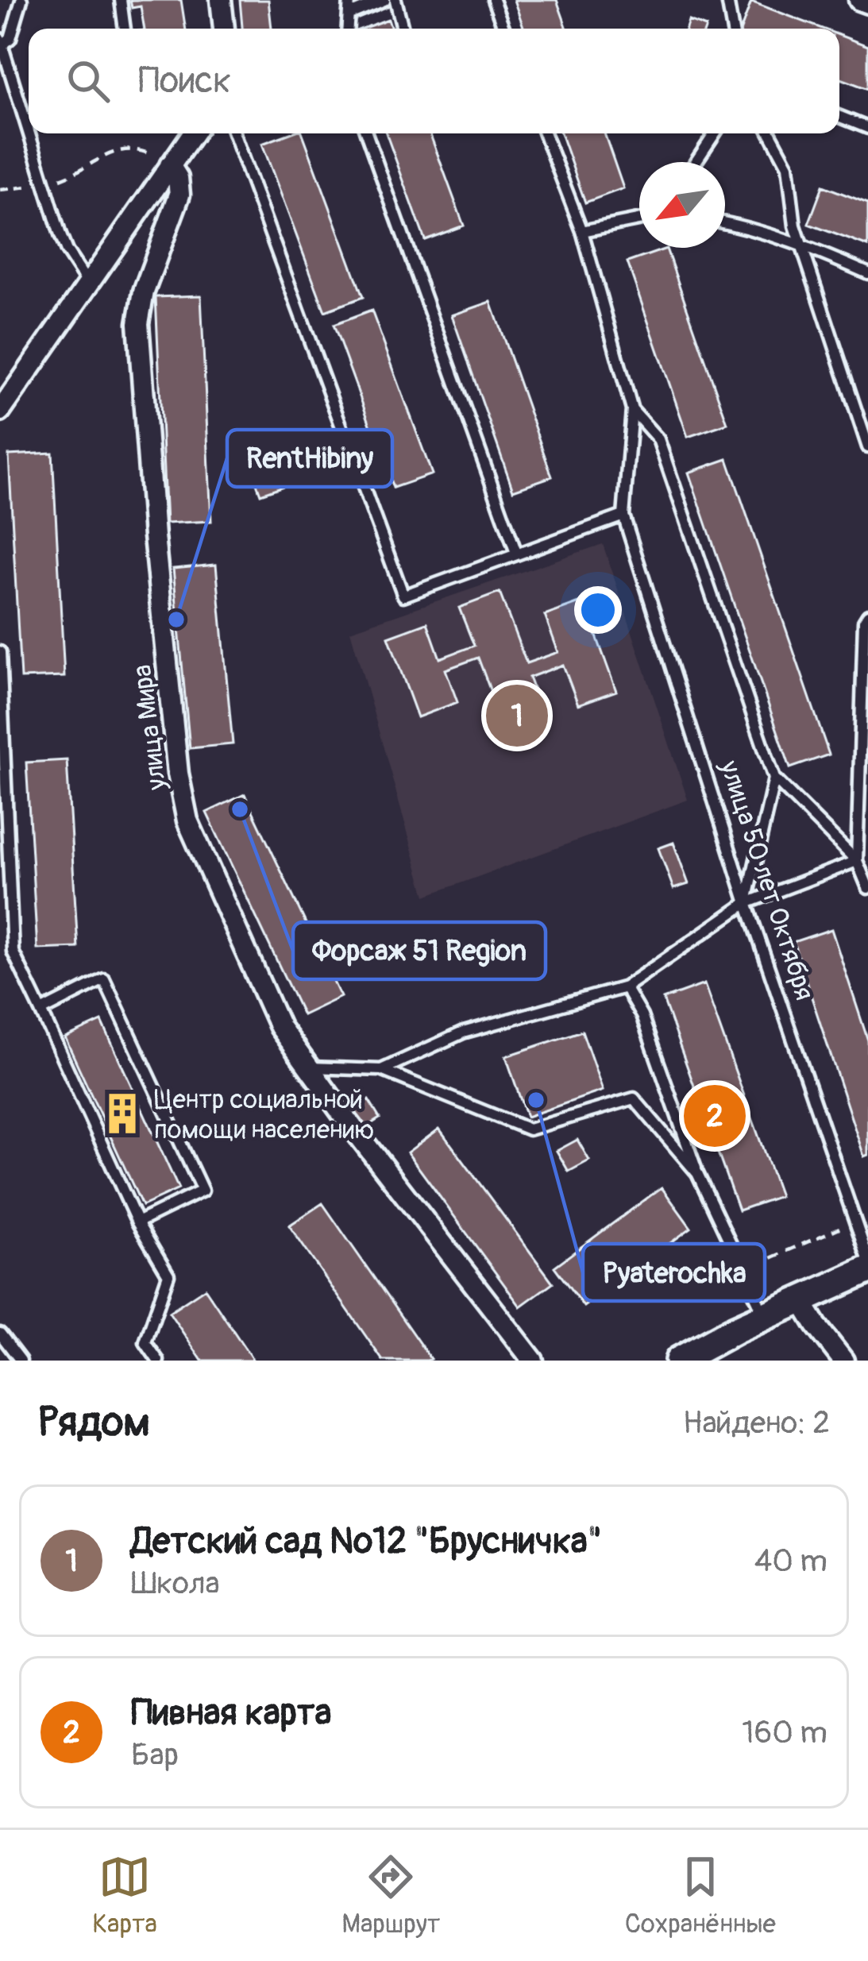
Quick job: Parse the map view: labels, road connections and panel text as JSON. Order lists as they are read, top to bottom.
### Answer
{
  "streets": {
    "street": ["улица Мира"],
    "lane": ["улица 50 лет Октября"]
  },
  "places": {
    "other": ["RentHibiny", "Форсаж 51 Region", "Pyaterochka"],
    "building": ["Центр социальной помощи населению"]
  },
  "north": "bottom left",
  "page": {
    "search": "Поиск",
    "pins": ["1", "2"],
    "heading": ["Рядом", "Найдено: 2"],
    "list": [
      {
        "mark": "1",
        "name": "Детский сад №12 \"Брусничка\"",
        "note": "Школа",
        "value": "40 m"
      },
      {
        "mark": "2",
        "name": "Пивная карта",
        "note": "Бар",
        "value": "160 m"
      }
    ],
    "nav": ["Карта", "Маршрут", "Сохранённые"]
  }
}
